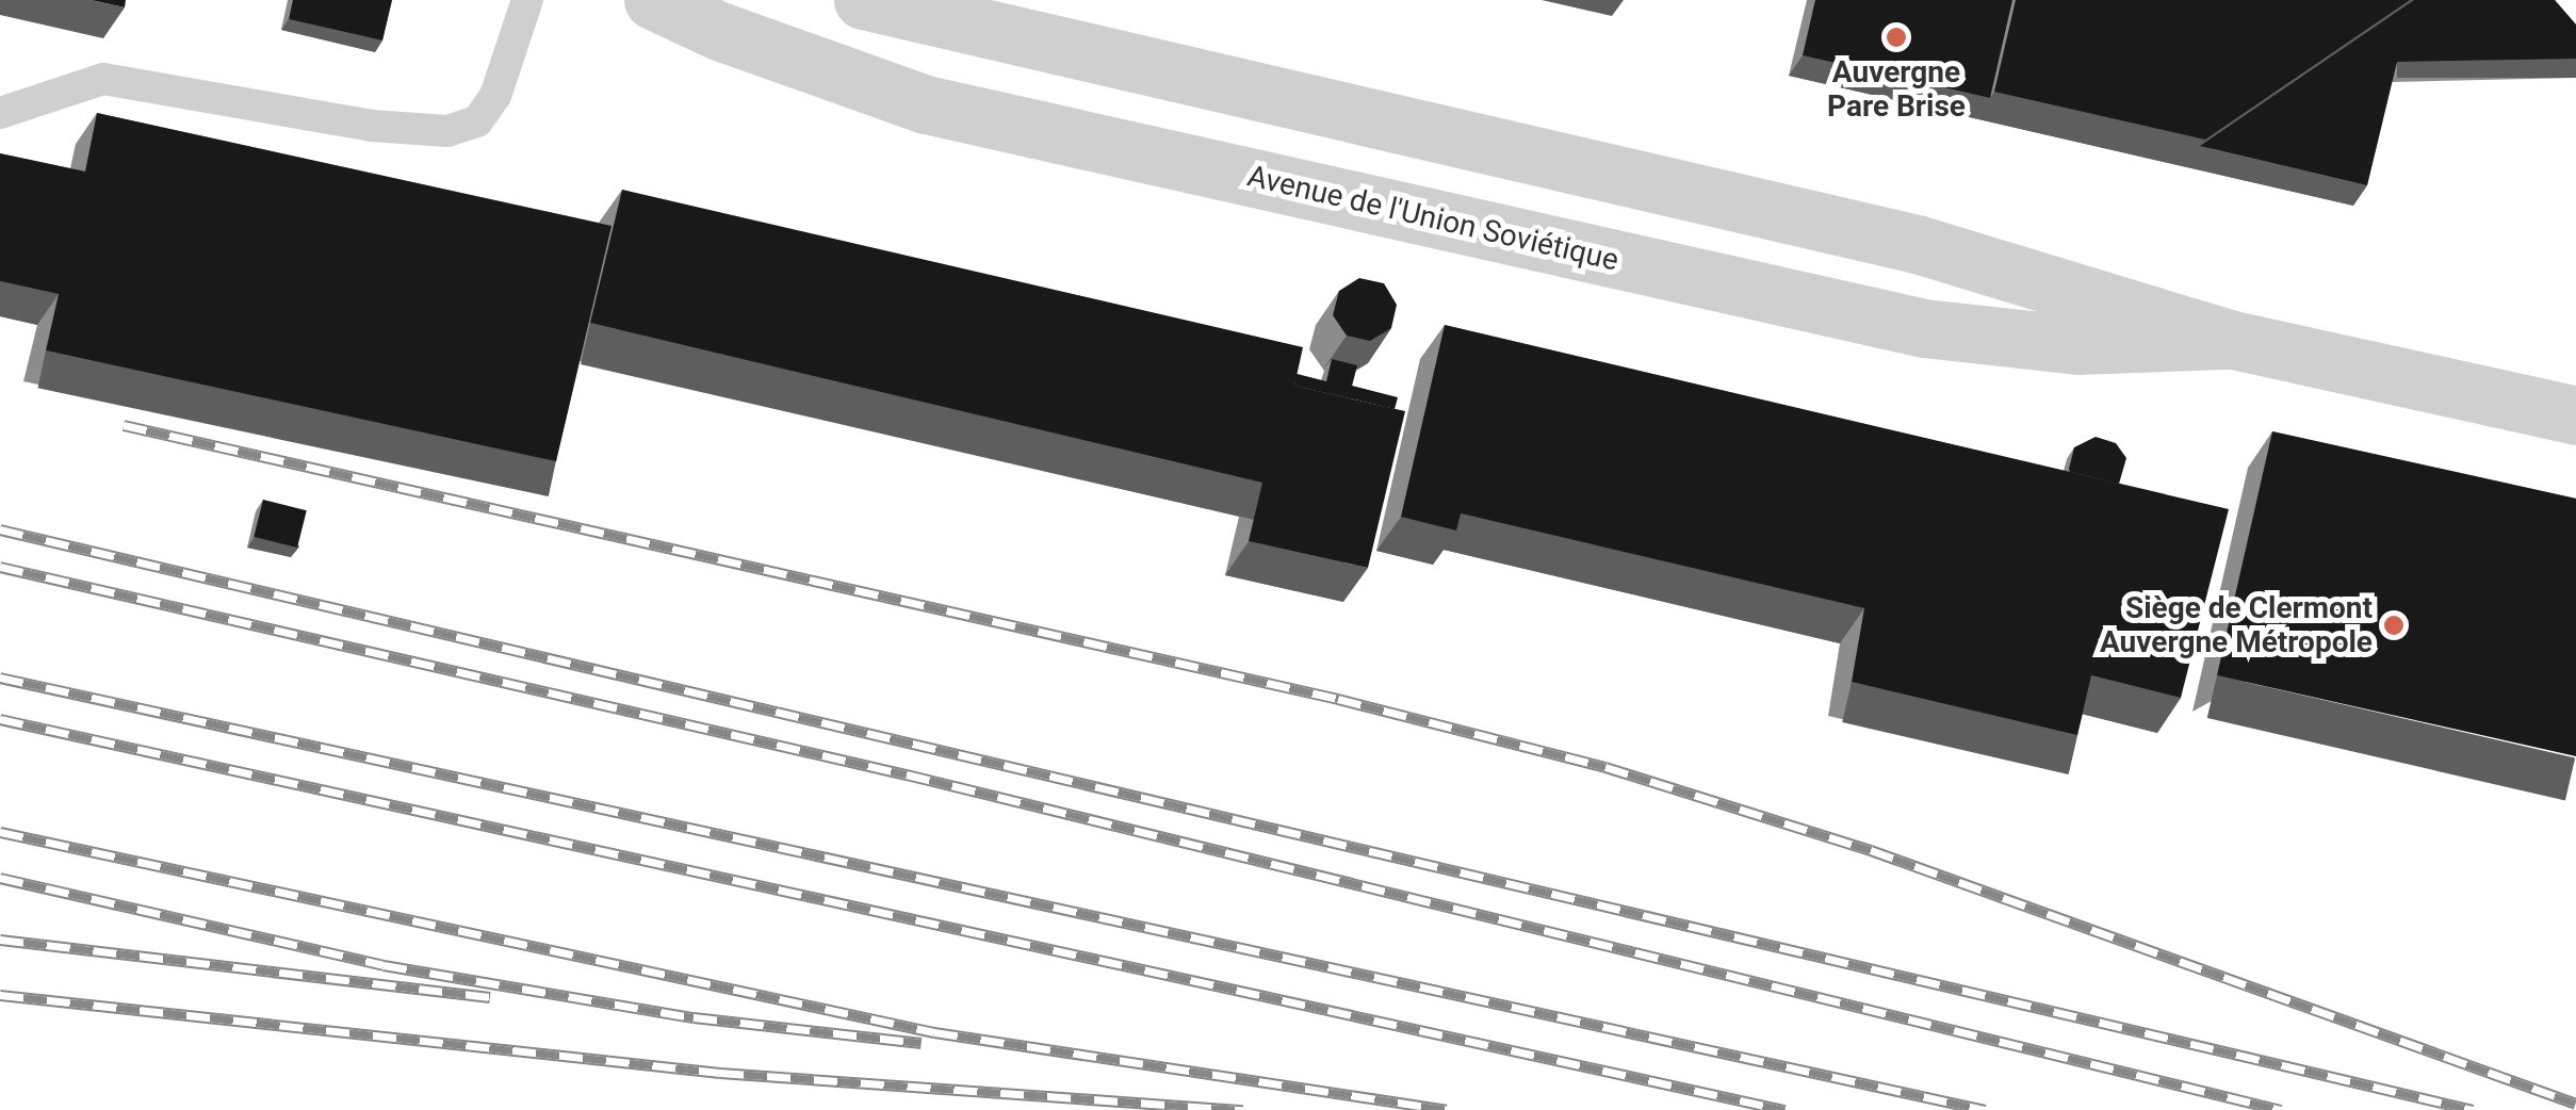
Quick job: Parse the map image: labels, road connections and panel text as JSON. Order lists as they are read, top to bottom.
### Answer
{
  "streets": {
    "street": ["Avenue de l'Union Soviétique"]
  },
  "places": ["Auvergne Pare Brise", "Siège de Clermont Auvergne Métropole"]
}
